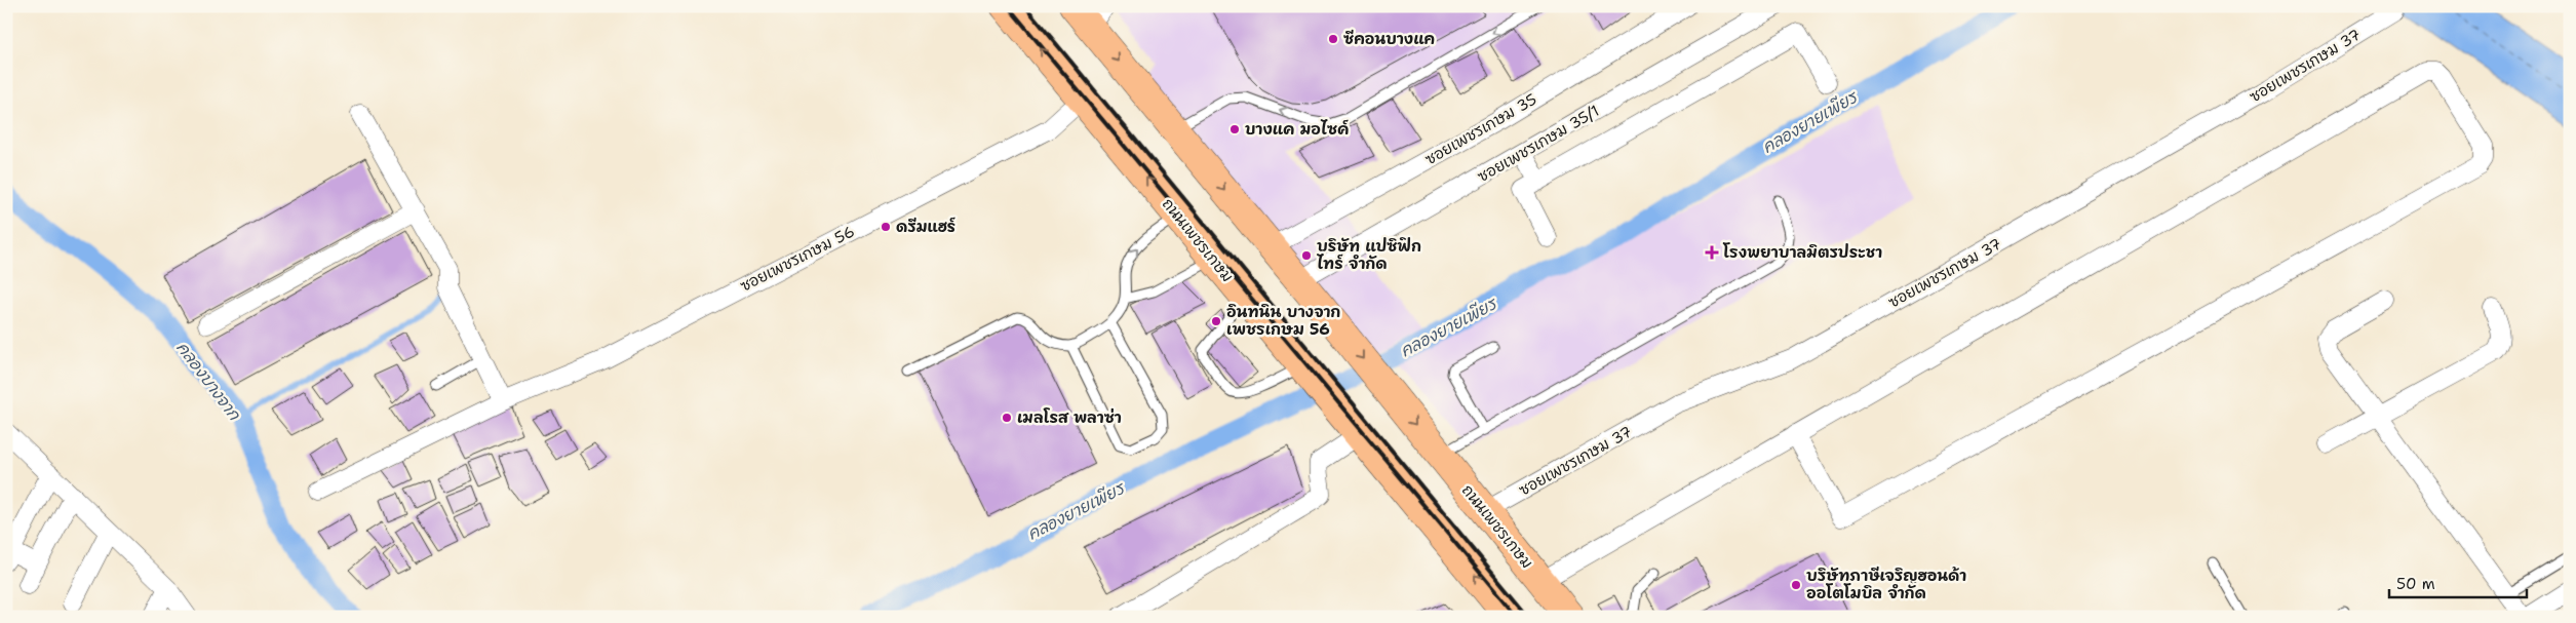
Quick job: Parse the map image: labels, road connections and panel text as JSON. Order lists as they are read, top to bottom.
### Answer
{
  "streets": {
    "main road": ["ถนนเพชรเกษม"],
    "street": [
      "ซอยเพชรเกษม 37",
      "ซอยเพชรเกษม 35",
      "ซอยเพชรเกษม 35/1",
      "ซอยเพชรเกษม 56"
    ]
  },
  "crossings": [
    ["ซอยเพชรเกษม 37", "ถนนเพชรเกษม"],
    ["ซอยเพชรเกษม 35", "ถนนเพชรเกษม"],
    ["ซอยเพชรเกษม 35/1", "ถนนเพชรเกษม"],
    ["ถนนเพชรเกษม", "ซอยเพชรเกษม 56"]
  ],
  "water": ["คลองยายเพียร", "คลองบางจาก"],
  "places": {
    "other": [
      "ซีคอนบางแค",
      "บางแค มอไซค์",
      "ดรีมแฮร์",
      "บริษัท แปซิฟิก ไทร์ จำกัด",
      "อินทนิน บางจาก เพชรเกษม 56",
      "เมลโรส พลาซ่า",
      "บริษัทภาษีเจริญฮอนด้า ออโตโมบิล จำกัด"
    ],
    "health": ["โรงพยาบาลมิตรประชา"]
  },
  "scale_bar": "50 m"
}
